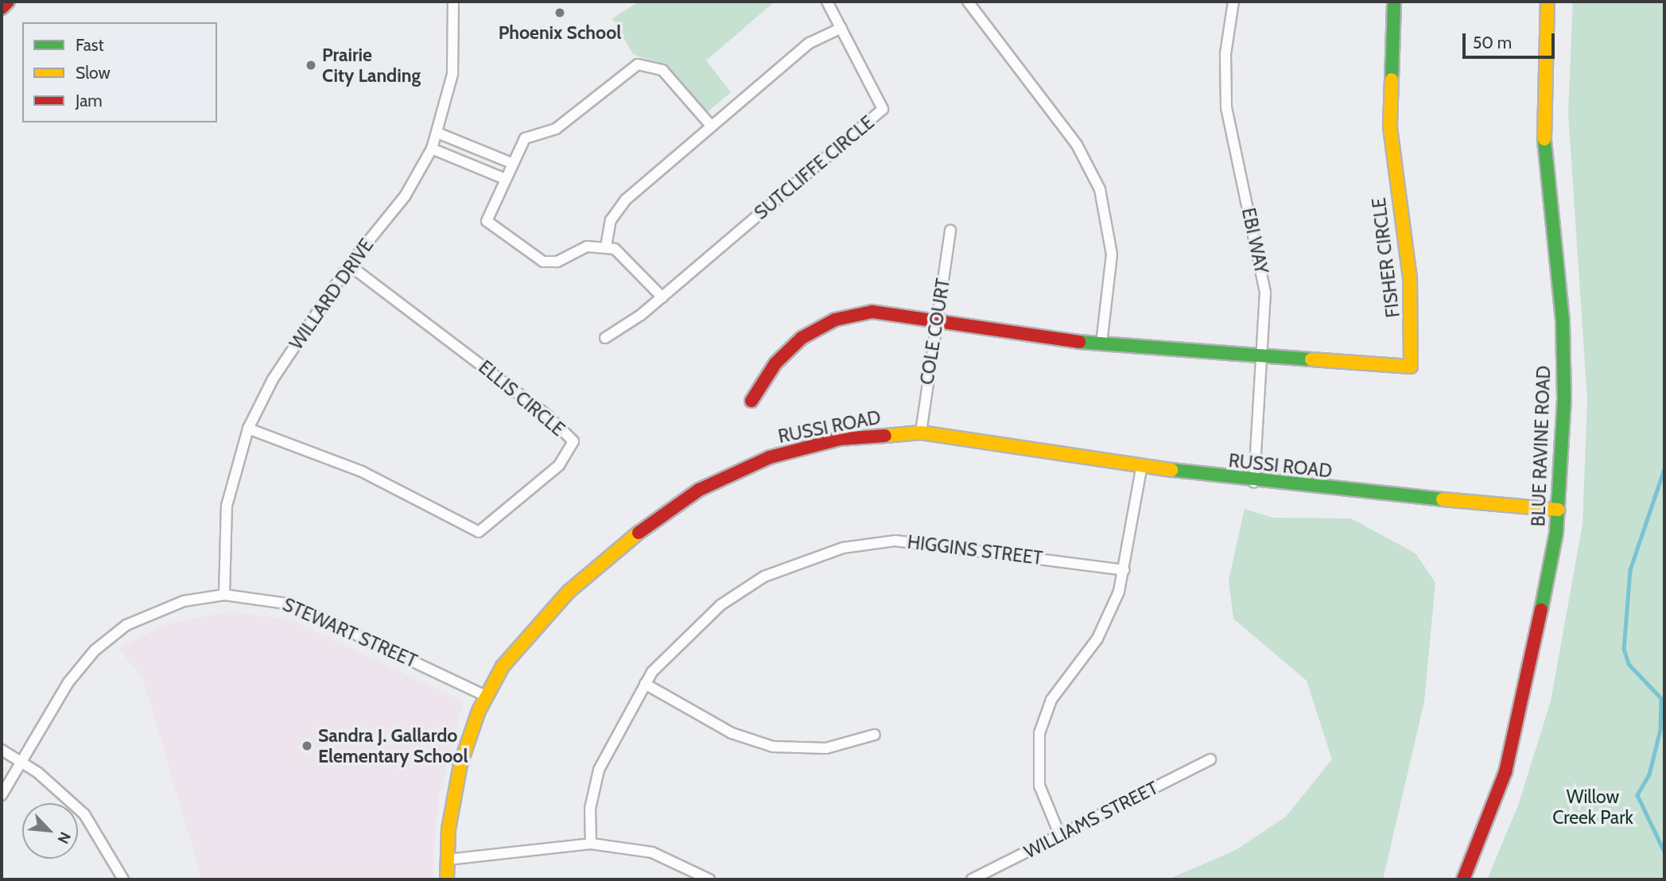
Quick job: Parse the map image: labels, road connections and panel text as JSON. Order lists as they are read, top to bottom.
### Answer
{
  "streets": {
    "street": [
      "SUTCLIFFE CIRCLE",
      "EBI WAY",
      "FISHER CIRCLE",
      "WILLARD DRIVE",
      "COLE COURT",
      "ELLIS CIRCLE",
      "RUSSI ROAD",
      "BLUE RAVINE ROAD",
      "HIGGINS STREET",
      "STEWART STREET",
      "WILLIAMS STREET"
    ]
  },
  "crossings": [
    ["EBI WAY", "FISHER CIRCLE"],
    ["EBI WAY", "RUSSI ROAD"],
    ["FISHER CIRCLE", "COLE COURT"],
    ["WILLARD DRIVE", "ELLIS CIRCLE"],
    ["WILLARD DRIVE", "STEWART STREET"],
    ["COLE COURT", "RUSSI ROAD"],
    ["RUSSI ROAD", "BLUE RAVINE ROAD"],
    ["RUSSI ROAD", "STEWART STREET"]
  ],
  "parks": ["Willow Creek Park"],
  "places": ["Phoenix School", "Prairie City Landing", "Sandra J. Gallardo Elementary School"],
  "legend": ["Fast", "Slow", "Jam"],
  "scale_bar": "50 m",
  "north": "bottom right"
}
